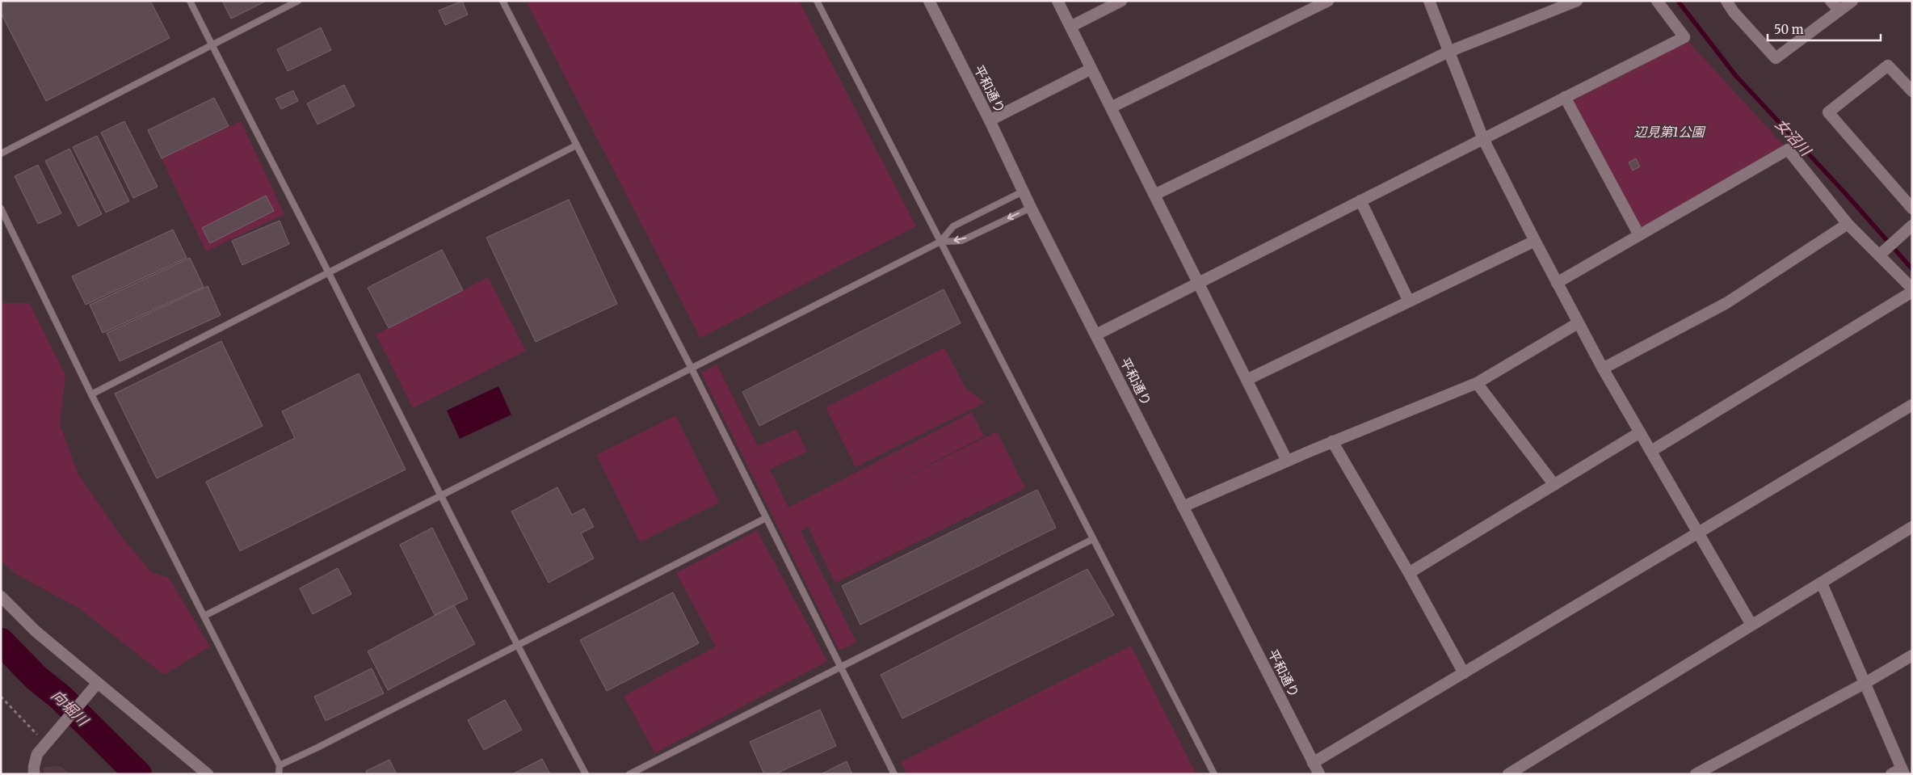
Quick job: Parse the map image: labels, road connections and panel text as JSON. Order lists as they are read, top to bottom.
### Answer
{
  "streets": {
    "street": ["平和通り"]
  },
  "water": ["女沼川", "向堀川"],
  "parks": ["辺見第1公園"],
  "scale_bar": "50 m"
}
